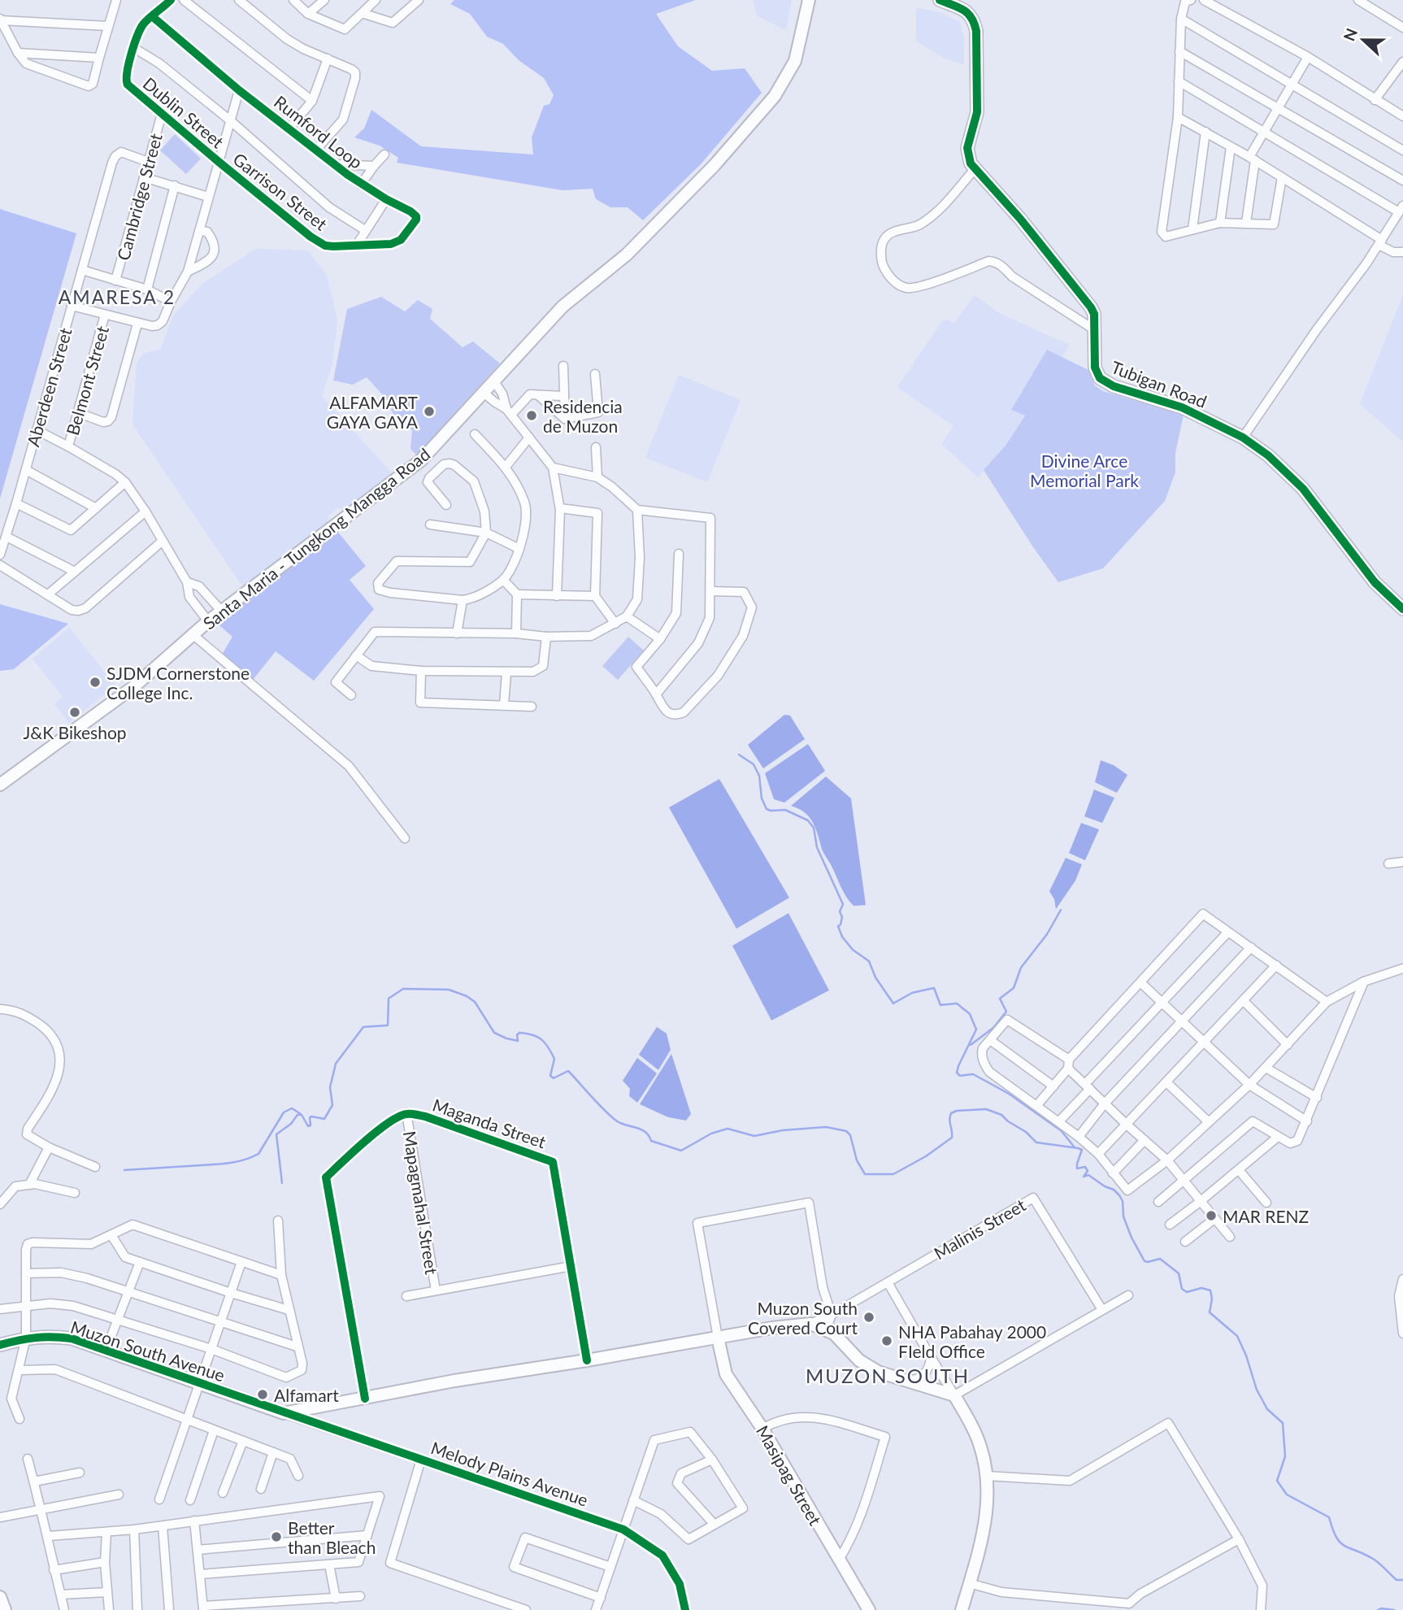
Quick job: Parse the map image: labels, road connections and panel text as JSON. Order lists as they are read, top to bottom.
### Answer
{
  "streets": {
    "street": [
      "Dublin Street",
      "Rumford Loop",
      "Garrison Street",
      "Cambridge Street",
      "Belmont Street",
      "Tubigan Road",
      "Aberdeen Street",
      "Santa Maria - Tungkong Mangga Road",
      "Maganda Street",
      "Mapagmahal Street",
      "Malinis Street",
      "Muzon South Avenue",
      "Melody Plains Avenue",
      "Masipag Street"
    ]
  },
  "crossings": [
    ["Dublin Street", "Rumford Loop"],
    ["Dublin Street", "Garrison Street"],
    ["Dublin Street", "Cambridge Street"],
    ["Rumford Loop", "Garrison Street"],
    ["Cambridge Street", "Aberdeen Street"],
    ["Maganda Street", "Mapagmahal Street"],
    ["Maganda Street", "Muzon South Avenue"],
    ["Malinis Street", "Muzon South Avenue"],
    ["Muzon South Avenue", "Melody Plains Avenue"],
    ["Muzon South Avenue", "Masipag Street"]
  ],
  "districts": ["AMARESA 2", "MUZON SOUTH"],
  "parks": ["Divine Arce Memorial Park"],
  "places": [
    "ALFAMART GAYA GAYA",
    "Residencia de Muzon",
    "SJDM Cornerstone College Inc.",
    "J&K Bikeshop",
    "MAR RENZ",
    "Muzon South Covered Court",
    "NHA Pabahay 2000 FIeld Office",
    "Alfamart",
    "Better than Bleach"
  ],
  "north": "left"
}
